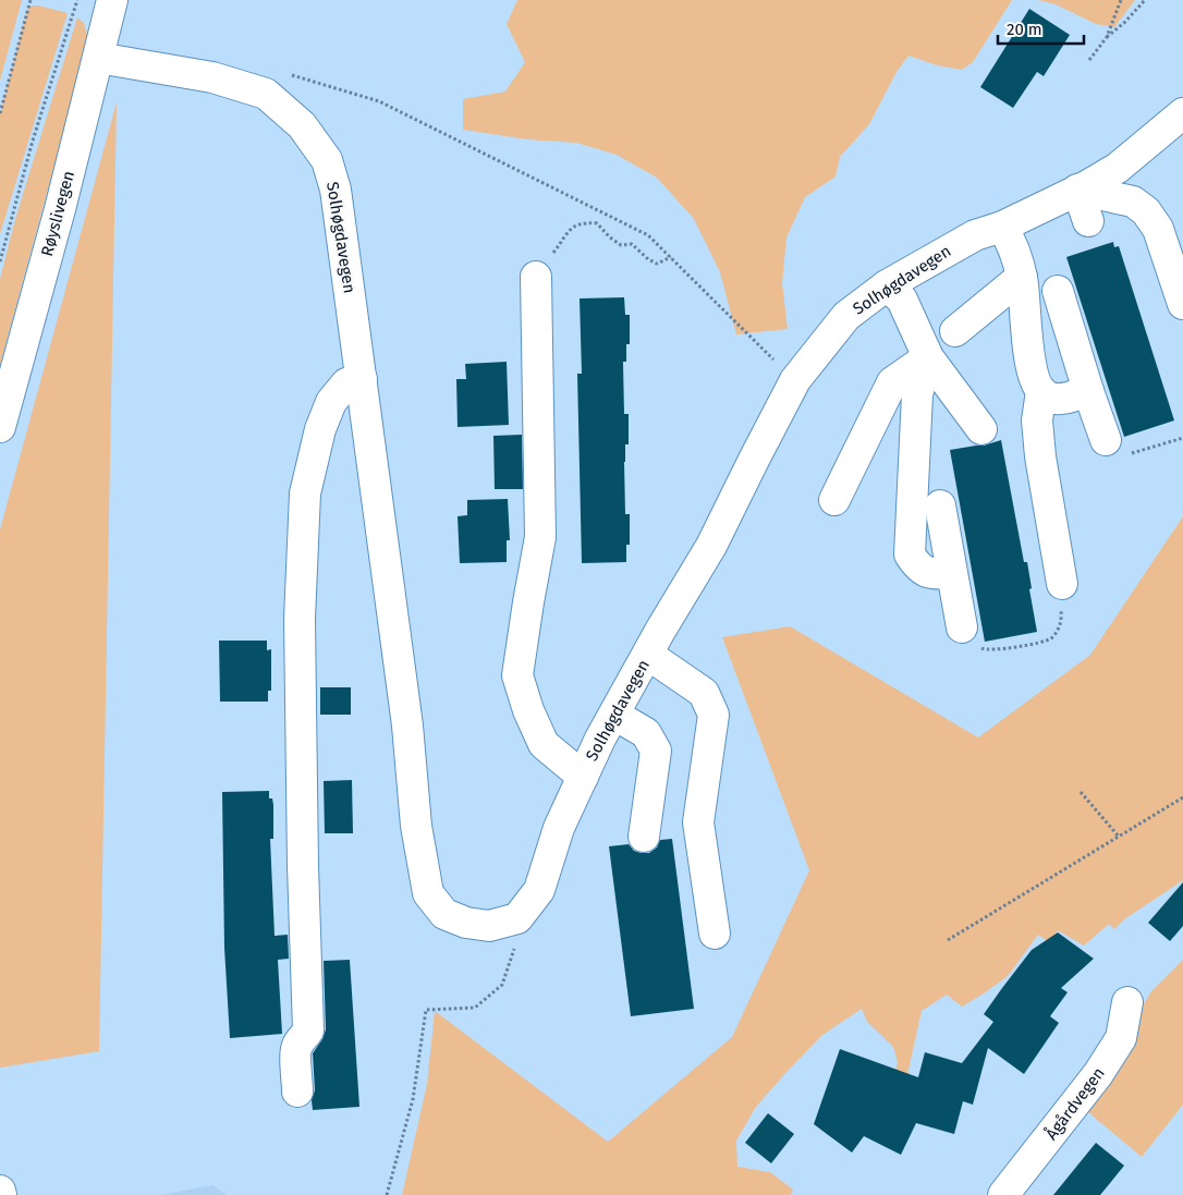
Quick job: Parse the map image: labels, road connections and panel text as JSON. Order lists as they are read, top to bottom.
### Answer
{
  "streets": {
    "street": ["Røyslivegen", "Solhøgdavegen", "Ågårdvegen"]
  },
  "crossings": [
    ["Røyslivegen", "Solhøgdavegen"]
  ],
  "scale_bar": "20 m"
}
